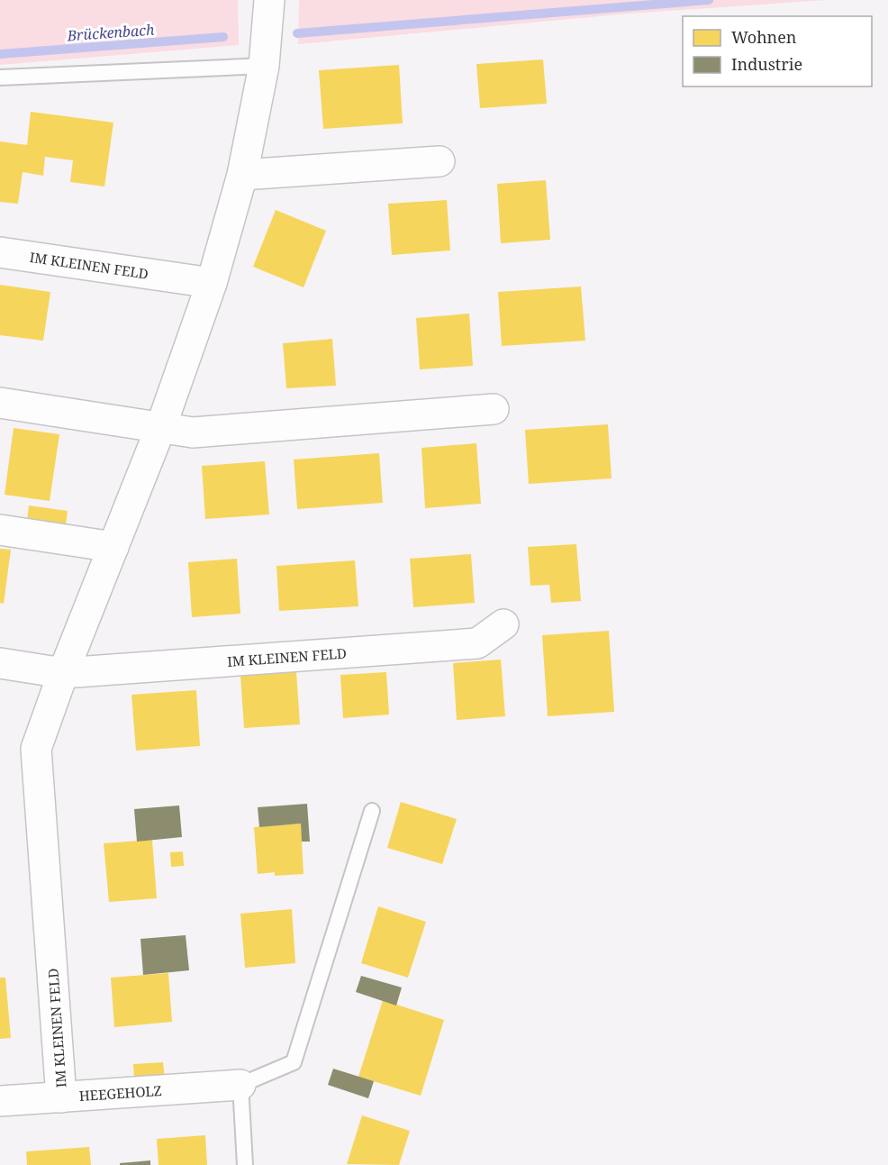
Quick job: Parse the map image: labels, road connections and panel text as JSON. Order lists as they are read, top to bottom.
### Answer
{
  "streets": {
    "street": ["IM KLEINEN FELD", "HEEGEHOLZ"]
  },
  "crossings": [
    ["IM KLEINEN FELD", "HEEGEHOLZ"]
  ],
  "water": ["Brückenbach"],
  "legend": ["Wohnen", "Industrie"]
}
